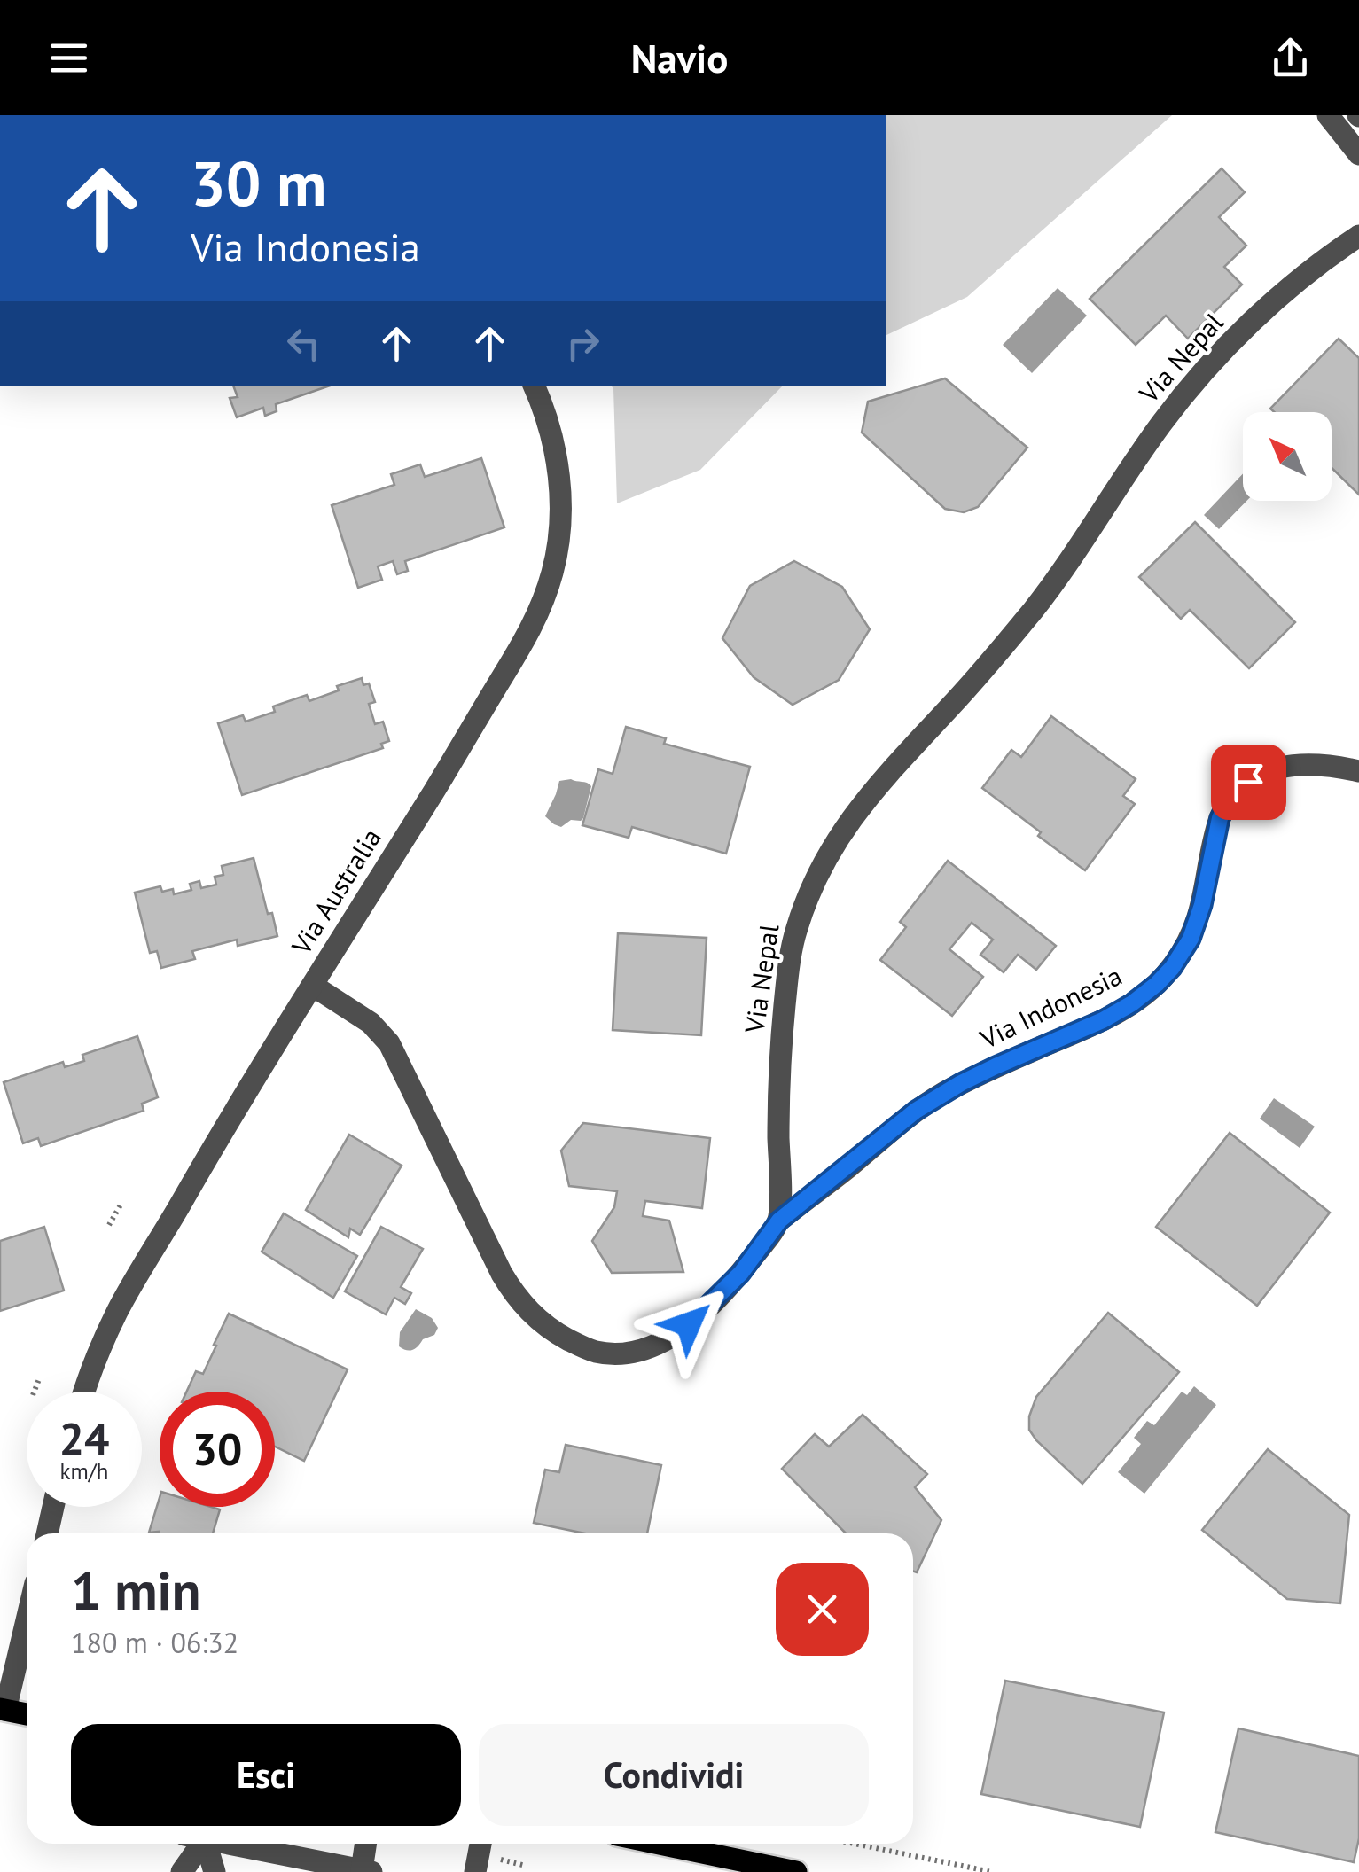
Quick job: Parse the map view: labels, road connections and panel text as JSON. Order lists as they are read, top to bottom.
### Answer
{
  "streets": {
    "street": ["Via Nepal", "Via Australia", "Via Indonesia"]
  },
  "crossings": [
    ["Via Nepal", "Via Indonesia"]
  ],
  "north": "top left",
  "page": {
    "header": "Navio",
    "turn": ["30 m", "Via Indonesia"],
    "speed": "24 km/h",
    "limit": "30",
    "heading": ["1 min", "180 m · 06:32"],
    "buttons": ["Esci", "Condividi"]
  }
}
